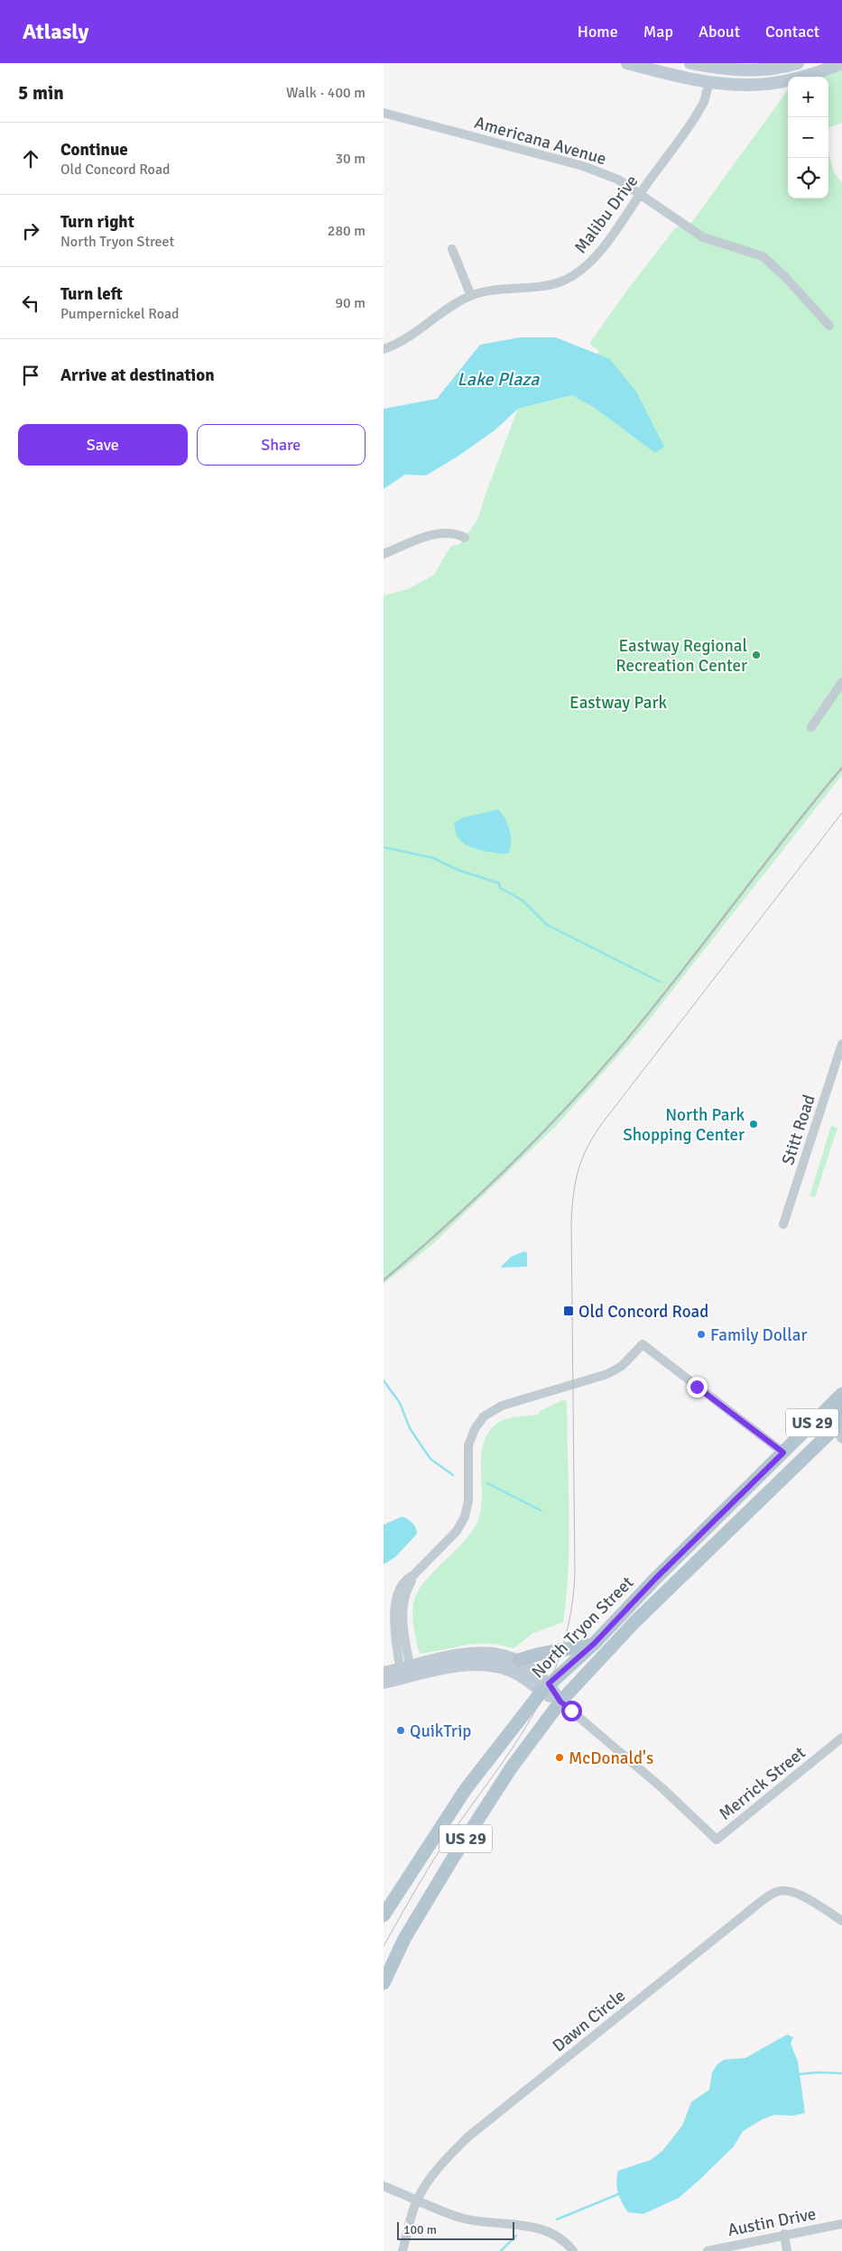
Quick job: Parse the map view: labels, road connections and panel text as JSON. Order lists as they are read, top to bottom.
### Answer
{
  "streets": {
    "main road": ["US 29", "North Tryon Street"],
    "street": [
      "Americana Avenue",
      "Malibu Drive",
      "Stitt Road",
      "Merrick Street",
      "Dawn Circle",
      "Austin Drive"
    ]
  },
  "crossings": [
    ["Americana Avenue", "Malibu Drive"],
    ["North Tryon Street", "Merrick Street"]
  ],
  "water": ["Lake Plaza"],
  "parks": ["Eastway Park"],
  "places": {
    "other": [
      "Eastway Regional Recreation Center",
      "North Park Shopping Center",
      "Family Dollar",
      "QuikTrip",
      "McDonald's"
    ],
    "transit": ["Old Concord Road"]
  },
  "scale_bar": "100 m",
  "page": {
    "header": "Atlasly",
    "nav": [
      "Home",
      "Map",
      "About",
      "Contact"
    ],
    "heading": ["5 min", "Walk · 400 m"],
    "map_buttons": ["+", "−"],
    "list": [
      ["Continue", "Old Concord Road", "30 m"],
      ["Turn right", "North Tryon Street", "280 m"],
      ["Turn left", "Pumpernickel Road", "90 m"],
      "Arrive at destination"
    ],
    "buttons": ["Save", "Share"],
    "scale": "100 m"
  }
}
